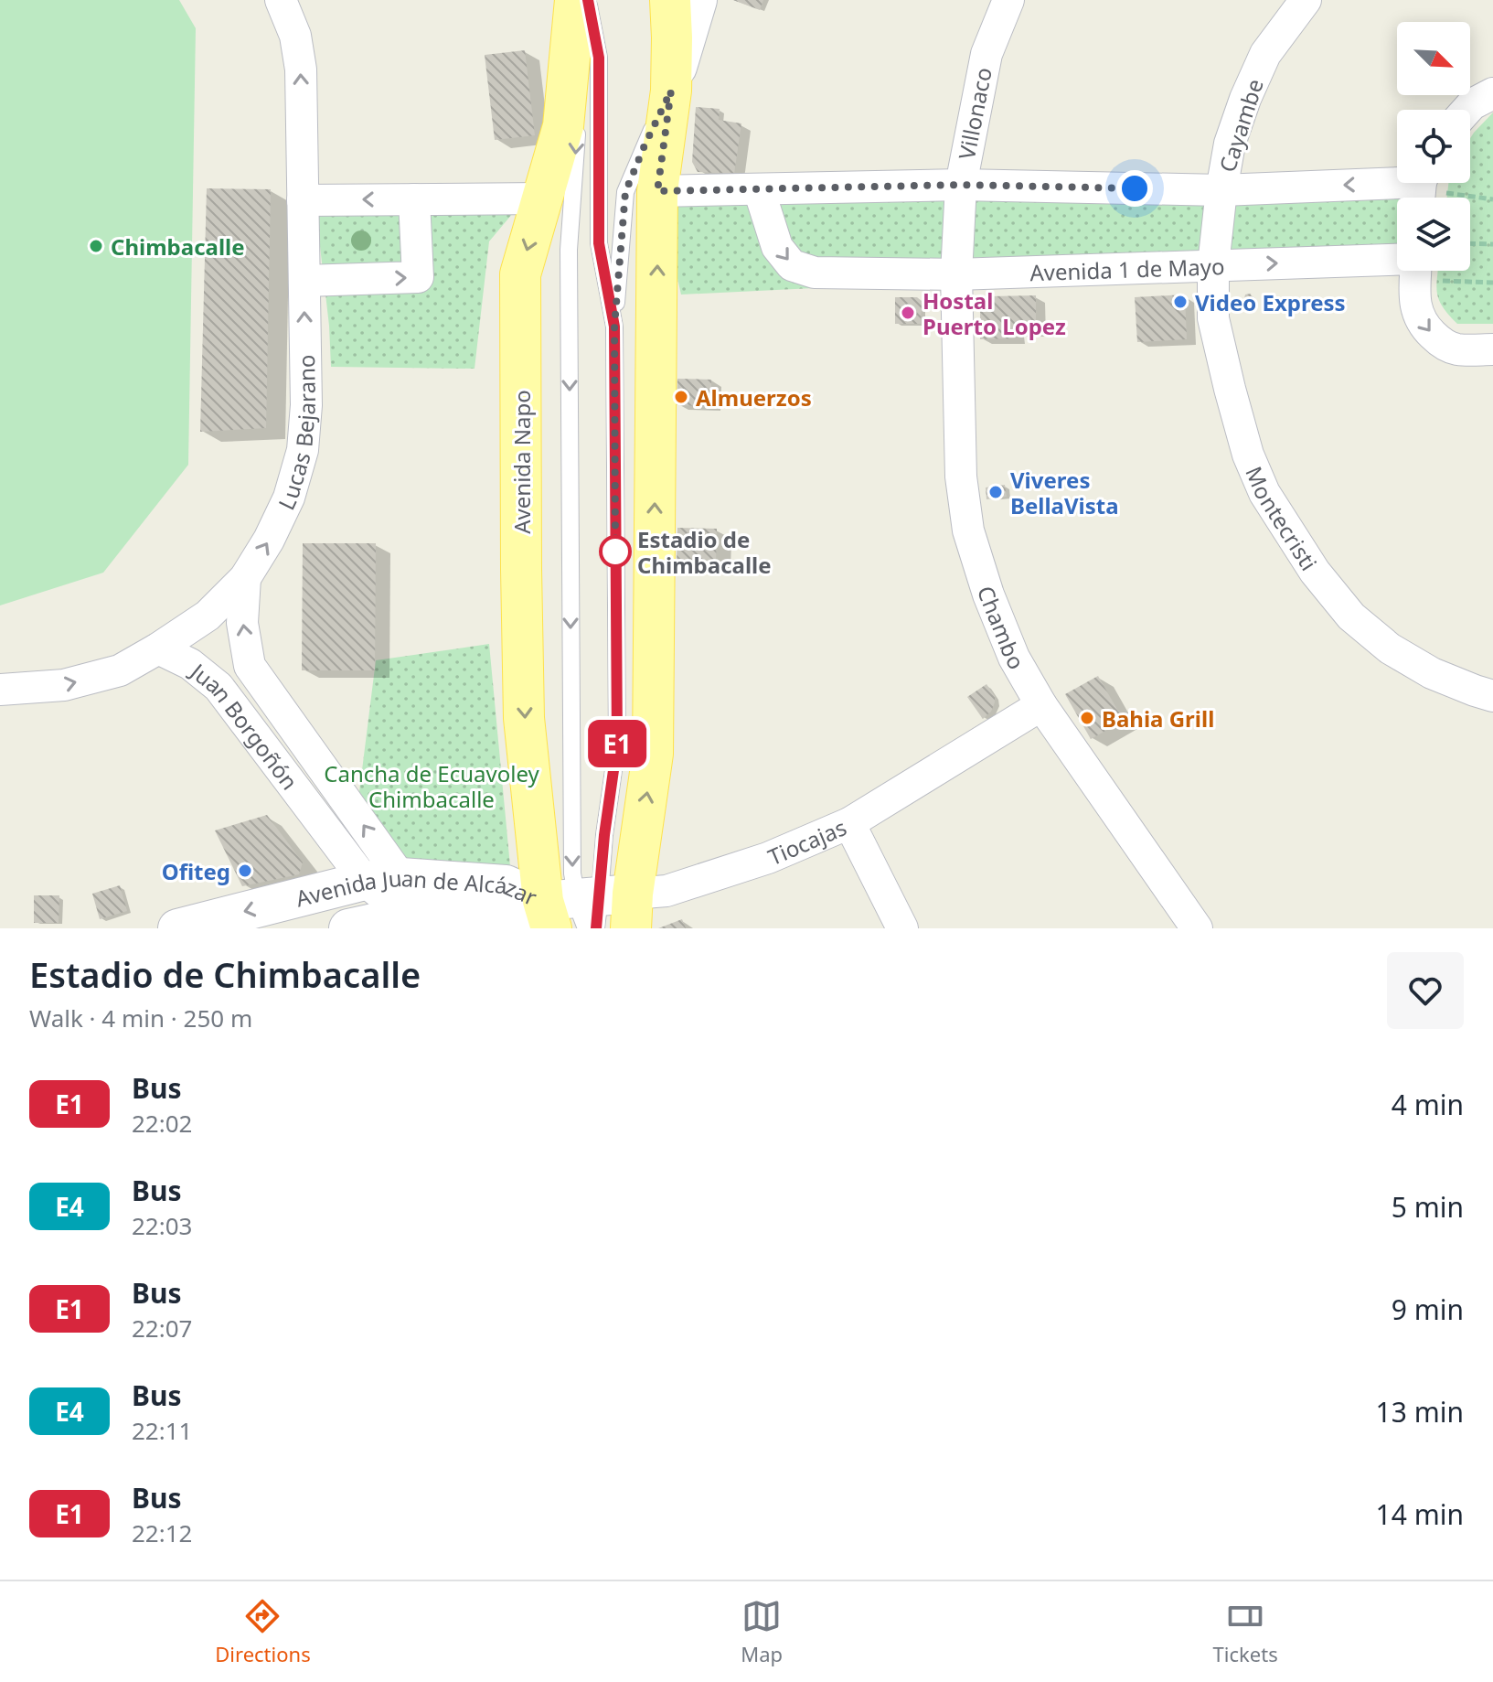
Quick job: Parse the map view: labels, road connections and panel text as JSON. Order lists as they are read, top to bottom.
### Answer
{
  "streets": {
    "main road": ["Avenida Napo"],
    "street": [
      "Villonaco",
      "Cayambe",
      "Avenida 1 de Mayo",
      "Lucas Bejarano",
      "Montecristi",
      "Chambo",
      "Juan Borgoñón",
      "Tiocajas",
      "Avenida Juan de Alcázar"
    ]
  },
  "crossings": [
    ["Villonaco", "Avenida 1 de Mayo"],
    ["Villonaco", "Chambo"],
    ["Cayambe", "Avenida 1 de Mayo"],
    ["Cayambe", "Montecristi"],
    ["Avenida 1 de Mayo", "Montecristi"],
    ["Avenida 1 de Mayo", "Chambo"],
    ["Lucas Bejarano", "Juan Borgoñón"],
    ["Avenida Napo", "Tiocajas"],
    ["Avenida Napo", "Avenida Juan de Alcázar"],
    ["Chambo", "Tiocajas"],
    ["Juan Borgoñón", "Avenida Juan de Alcázar"],
    ["Tiocajas", "Avenida Juan de Alcázar"]
  ],
  "one_way": ["Lucas Bejarano"],
  "parks": ["Cancha de Ecuavoley Chimbacalle"],
  "places": [
    "Chimbacalle",
    "Video Express",
    "Hostal Puerto Lopez",
    "Almuerzos",
    "Viveres BellaVista",
    "Estadio de Chimbacalle",
    "Bahia Grill",
    "Ofiteg"
  ],
  "lines": ["bus line E1"],
  "north": "bottom right",
  "page": {
    "on_map": "E1",
    "heading": ["Estadio de Chimbacalle", "Walk · 4 min · 250 m"],
    "list": [
      {
        "mark": "E1",
        "name": "Bus",
        "note": "22:02",
        "value": "4 min"
      },
      {
        "mark": "E4",
        "name": "Bus",
        "note": "22:03",
        "value": "5 min"
      },
      {
        "mark": "E1",
        "name": "Bus",
        "note": "22:07",
        "value": "9 min"
      },
      {
        "mark": "E4",
        "name": "Bus",
        "note": "22:11",
        "value": "13 min"
      },
      {
        "mark": "E1",
        "name": "Bus",
        "note": "22:12",
        "value": "14 min"
      }
    ],
    "tabs": ["Directions", "Map", "Tickets"]
  }
}
